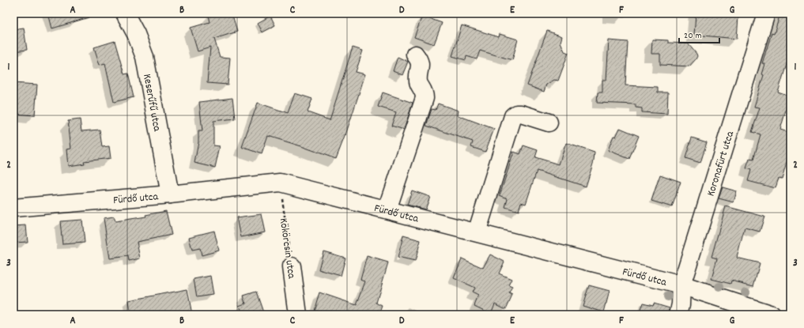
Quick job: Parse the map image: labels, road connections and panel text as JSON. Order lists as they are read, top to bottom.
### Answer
{
  "streets": {
    "street": [
      "Keserűfű utca",
      "Koronafürt utca",
      "Fürdő utca",
      "Kökörcsin utca"
    ]
  },
  "crossings": [
    ["Keserűfű utca", "Fürdő utca"],
    ["Koronafürt utca", "Fürdő utca"],
    ["Fürdő utca", "Kökörcsin utca"]
  ],
  "scale_bar": "20 m",
  "grid": {
    "columns": [
      "A",
      "B",
      "C",
      "D",
      "E",
      "F",
      "G"
    ],
    "rows": ["1", "2", "3"]
  }
}
